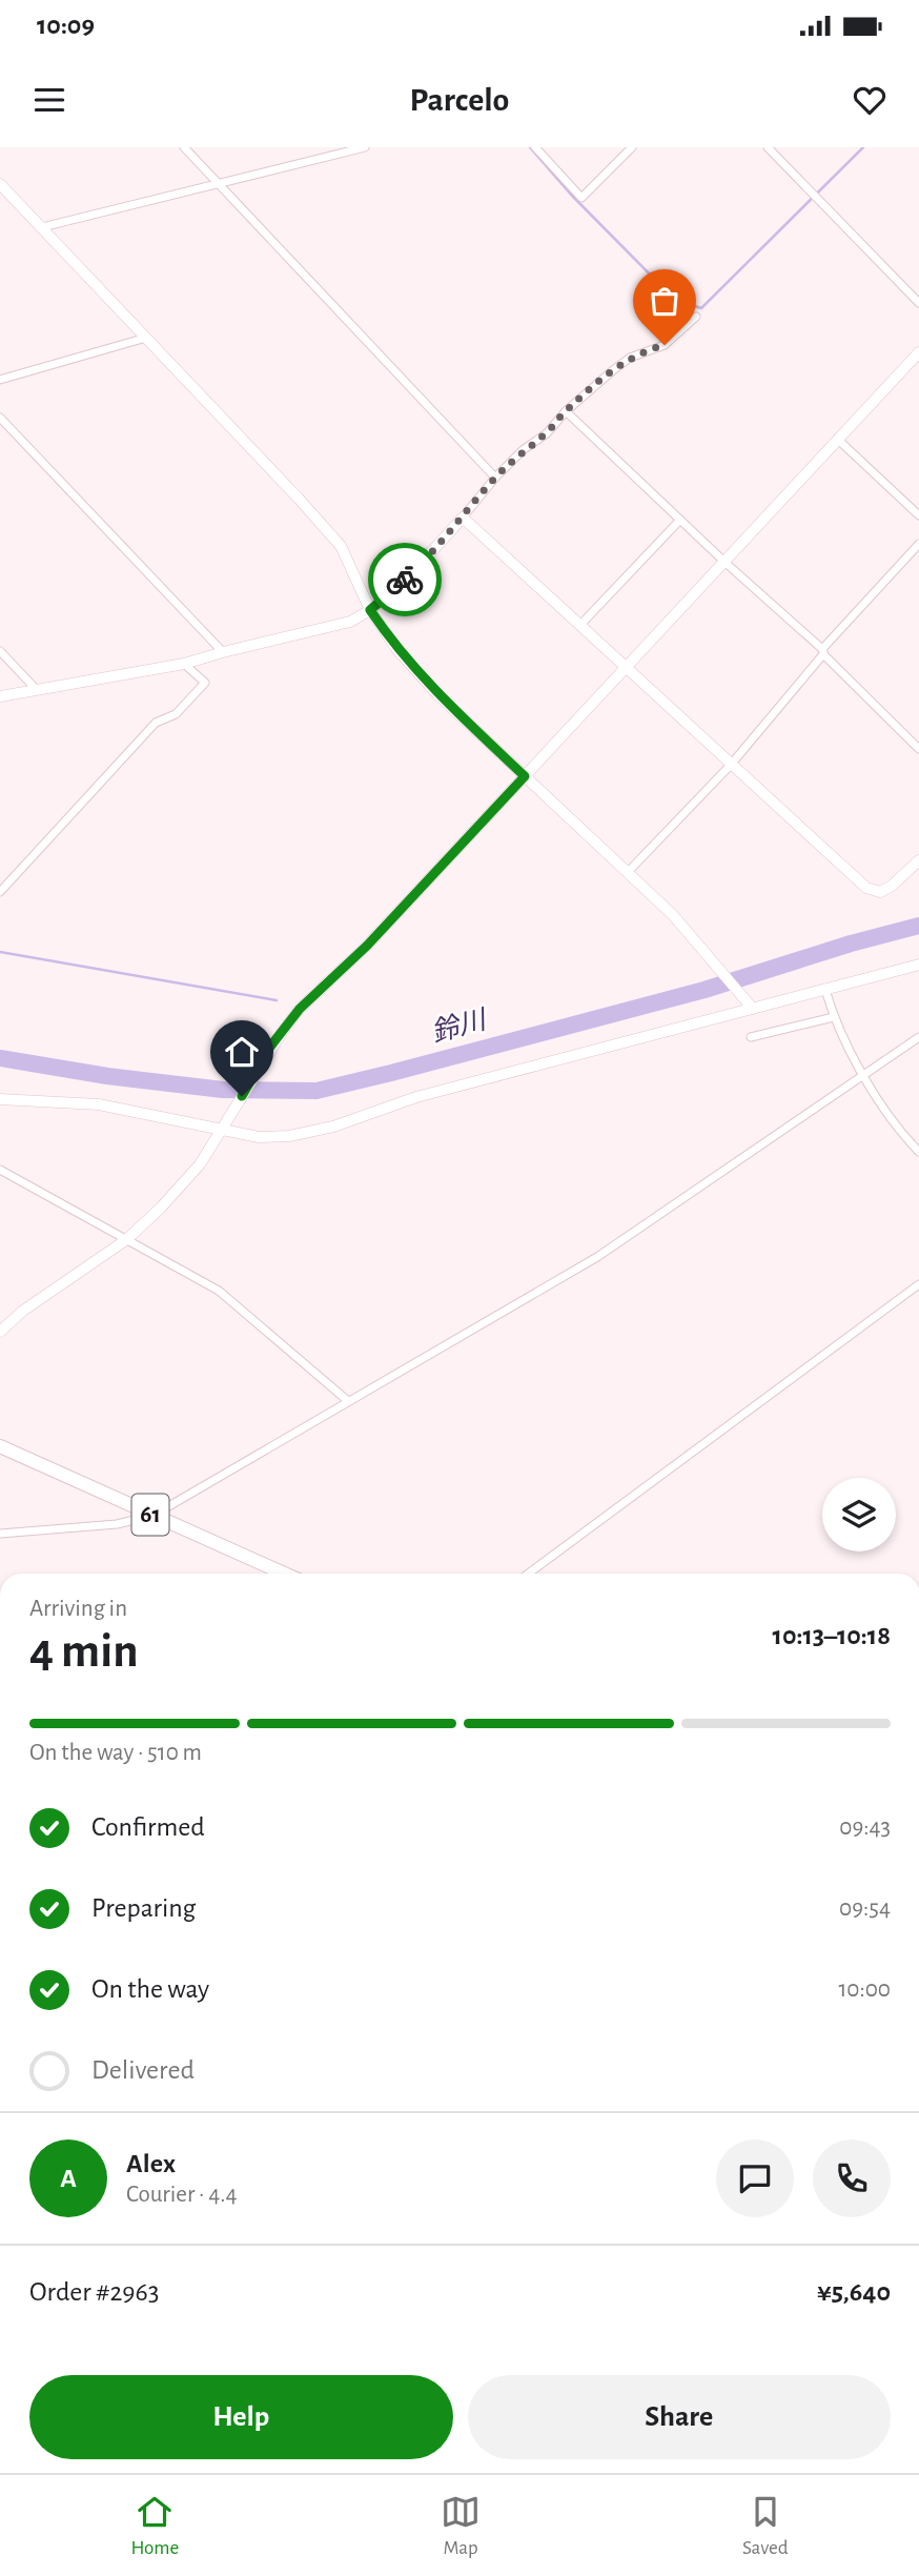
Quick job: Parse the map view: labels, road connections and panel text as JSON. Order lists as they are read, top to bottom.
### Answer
{
  "streets": {
    "main road": ["61"]
  },
  "water": ["鈴川"],
  "page": {
    "status": "10:09",
    "header": "Parcelo",
    "heading": ["4 min", "Arriving in", "10:13–10:18"],
    "panel": [
      "Alex",
      "Courier · 4.4",
      "Order #2963",
      "¥5,640"
    ],
    "bar": "On the way · 510 m",
    "list": [
      ["Confirmed", "09:43"],
      ["Preparing", "09:54"],
      ["On the way", "10:00"],
      "Delivered"
    ],
    "round": "A",
    "buttons": ["Help", "Share"],
    "tabs": ["Home", "Map", "Saved"]
  }
}
